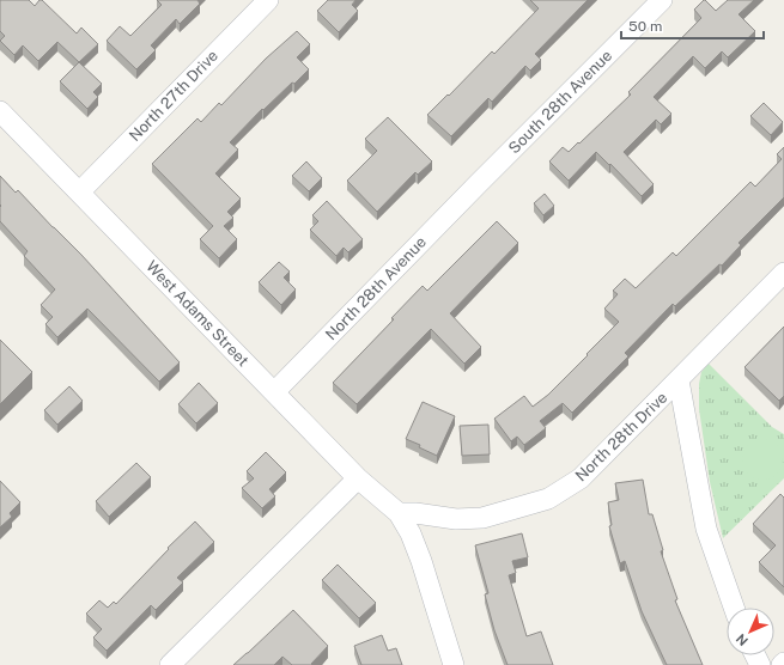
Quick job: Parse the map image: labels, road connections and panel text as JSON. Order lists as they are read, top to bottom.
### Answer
{
  "streets": {
    "street": [
      "North 27th Drive",
      "South 28th Avenue",
      "North 28th Avenue",
      "West Adams Street",
      "North 28th Drive"
    ]
  },
  "crossings": [
    ["North 27th Drive", "West Adams Street"],
    ["South 28th Avenue", "North 28th Avenue"],
    ["North 28th Avenue", "West Adams Street"],
    ["West Adams Street", "North 28th Drive"]
  ],
  "scale_bar": "50 m",
  "north": "bottom left"
}
